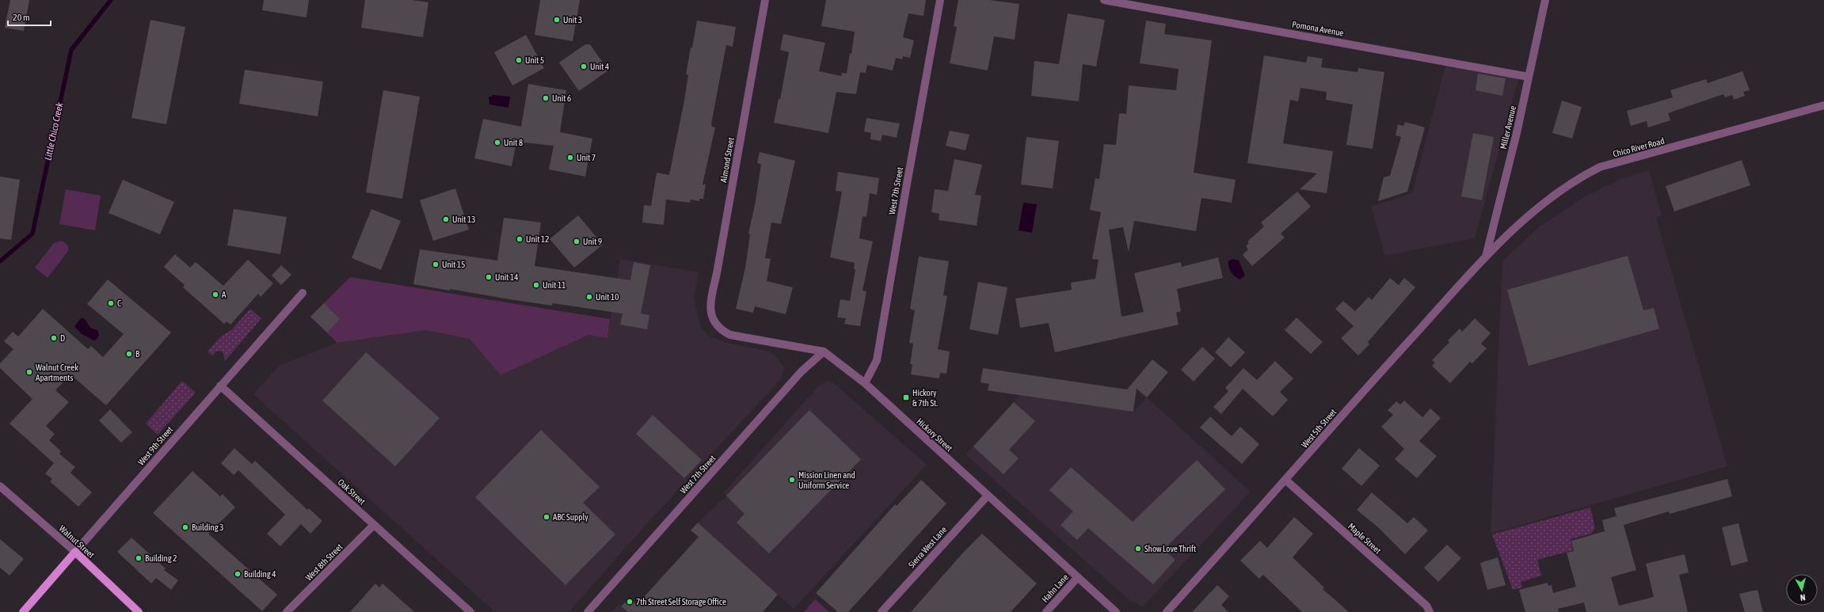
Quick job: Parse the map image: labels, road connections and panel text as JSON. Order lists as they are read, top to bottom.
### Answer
{
  "streets": {
    "main road": ["West 9th Street", "Walnut Street"],
    "street": [
      "Pomona Avenue",
      "Miller Avenue",
      "Chico River Road",
      "Almond Street",
      "West 7th Street",
      "West 5th Street",
      "Hickory Street",
      "Oak Street",
      "Maple Street",
      "Sierra West Lane",
      "West 8th Street",
      "Hahn Lane"
    ]
  },
  "crossings": [
    ["Pomona Avenue", "Miller Avenue"],
    ["Miller Avenue", "Chico River Road"],
    ["Miller Avenue", "West 5th Street"],
    ["Chico River Road", "West 5th Street"],
    ["Almond Street", "Hickory Street"],
    ["West 7th Street", "Hickory Street"],
    ["West 5th Street", "Maple Street"],
    ["Hickory Street", "Sierra West Lane"],
    ["Hickory Street", "Hahn Lane"],
    ["West 9th Street", "Oak Street"],
    ["West 9th Street", "Walnut Street"],
    ["Oak Street", "West 8th Street"]
  ],
  "water": ["Little Chico Creek"],
  "places": {
    "other": [
      "Unit 3",
      "Unit 5",
      "Unit 4",
      "Unit 6",
      "Unit 8",
      "Unit 7",
      "Unit 13",
      "Unit 12",
      "Unit 9",
      "Unit 15",
      "Unit 14",
      "Unit 11",
      "A",
      "Unit 10",
      "C",
      "D",
      "B",
      "Walnut Creek Apartments",
      "Mission Linen and Uniform Service",
      "ABC Supply",
      "Building 3",
      "Show Love Thrift",
      "Building 2",
      "Building 4",
      "7th Street Self Storage Office"
    ],
    "transit": ["Hickory & 7th St."]
  },
  "scale_bar": "20 m",
  "north": "bottom"
}
